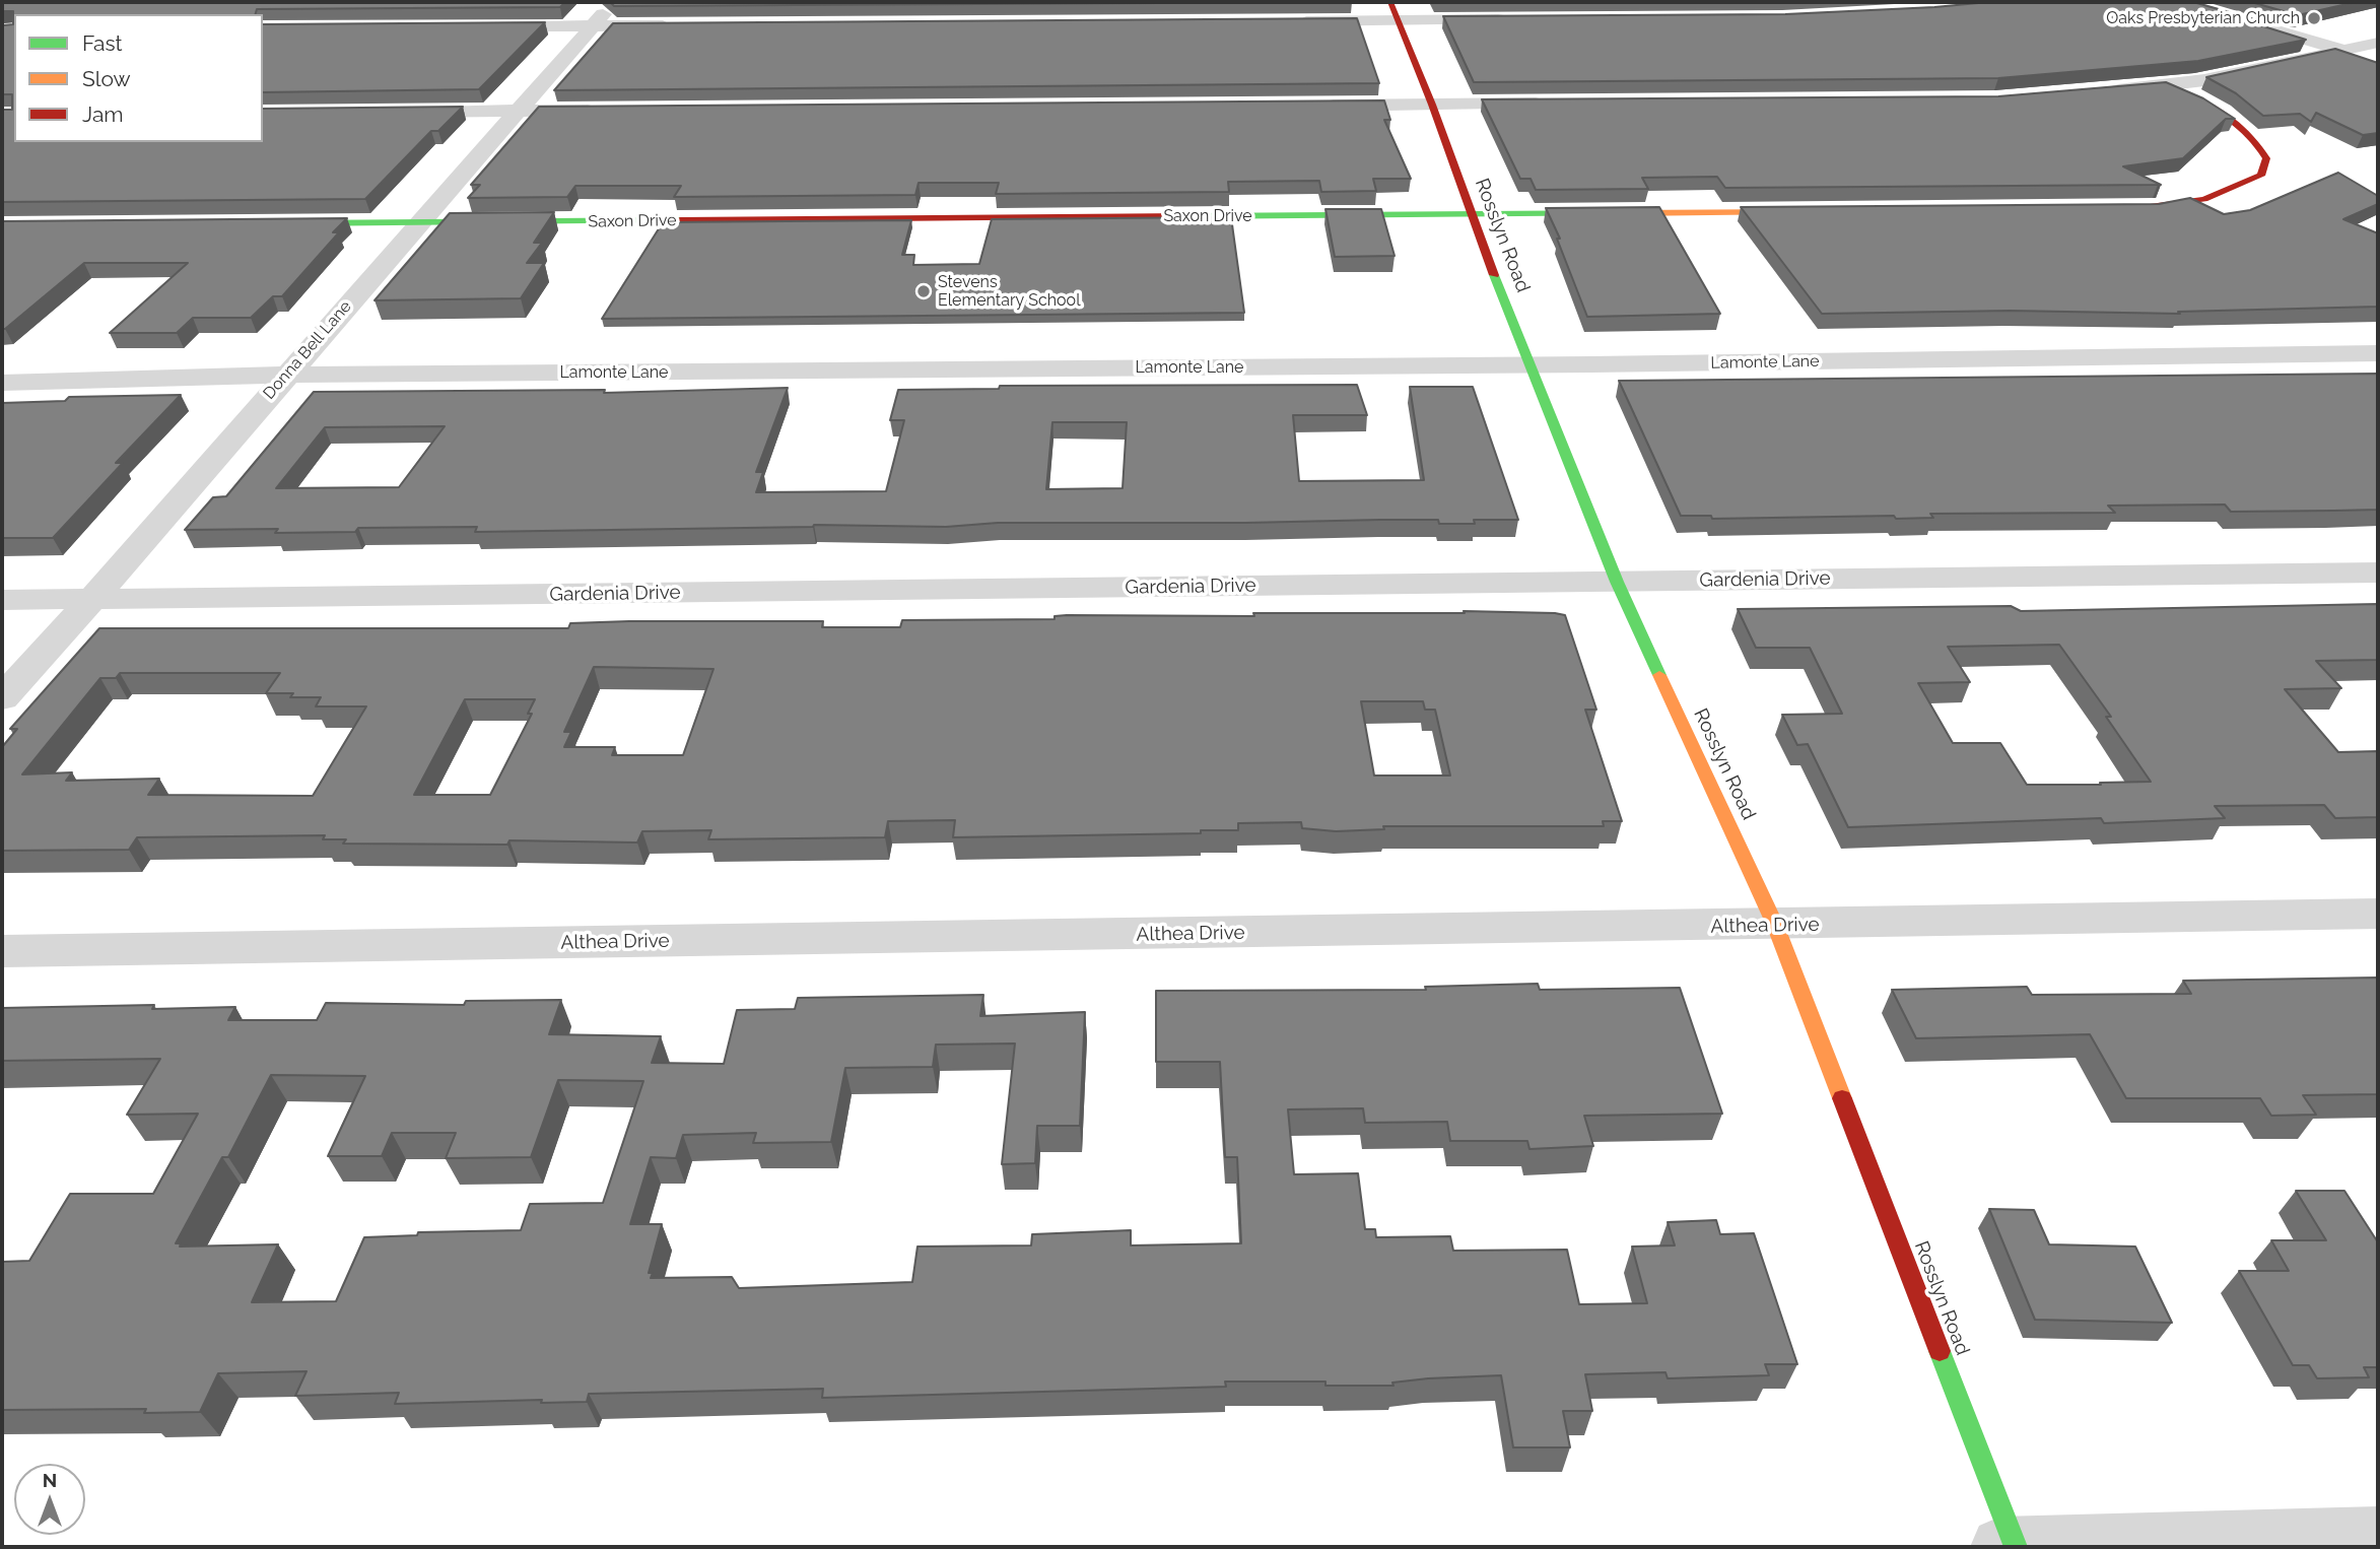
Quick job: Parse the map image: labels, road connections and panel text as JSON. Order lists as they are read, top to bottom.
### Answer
{
  "streets": {
    "street": [
      "Saxon Drive",
      "Rosslyn Road",
      "Donna Bell Lane",
      "Lamonte Lane",
      "Gardenia Drive",
      "Althea Drive"
    ]
  },
  "crossings": [
    ["Saxon Drive", "Rosslyn Road"],
    ["Saxon Drive", "Donna Bell Lane"],
    ["Rosslyn Road", "Lamonte Lane"],
    ["Rosslyn Road", "Gardenia Drive"],
    ["Rosslyn Road", "Althea Drive"],
    ["Donna Bell Lane", "Lamonte Lane"],
    ["Donna Bell Lane", "Gardenia Drive"]
  ],
  "places": ["Oaks Presbyterian Church", "Stevens Elementary School"],
  "legend": ["Fast", "Slow", "Jam"],
  "north": "top"
}
